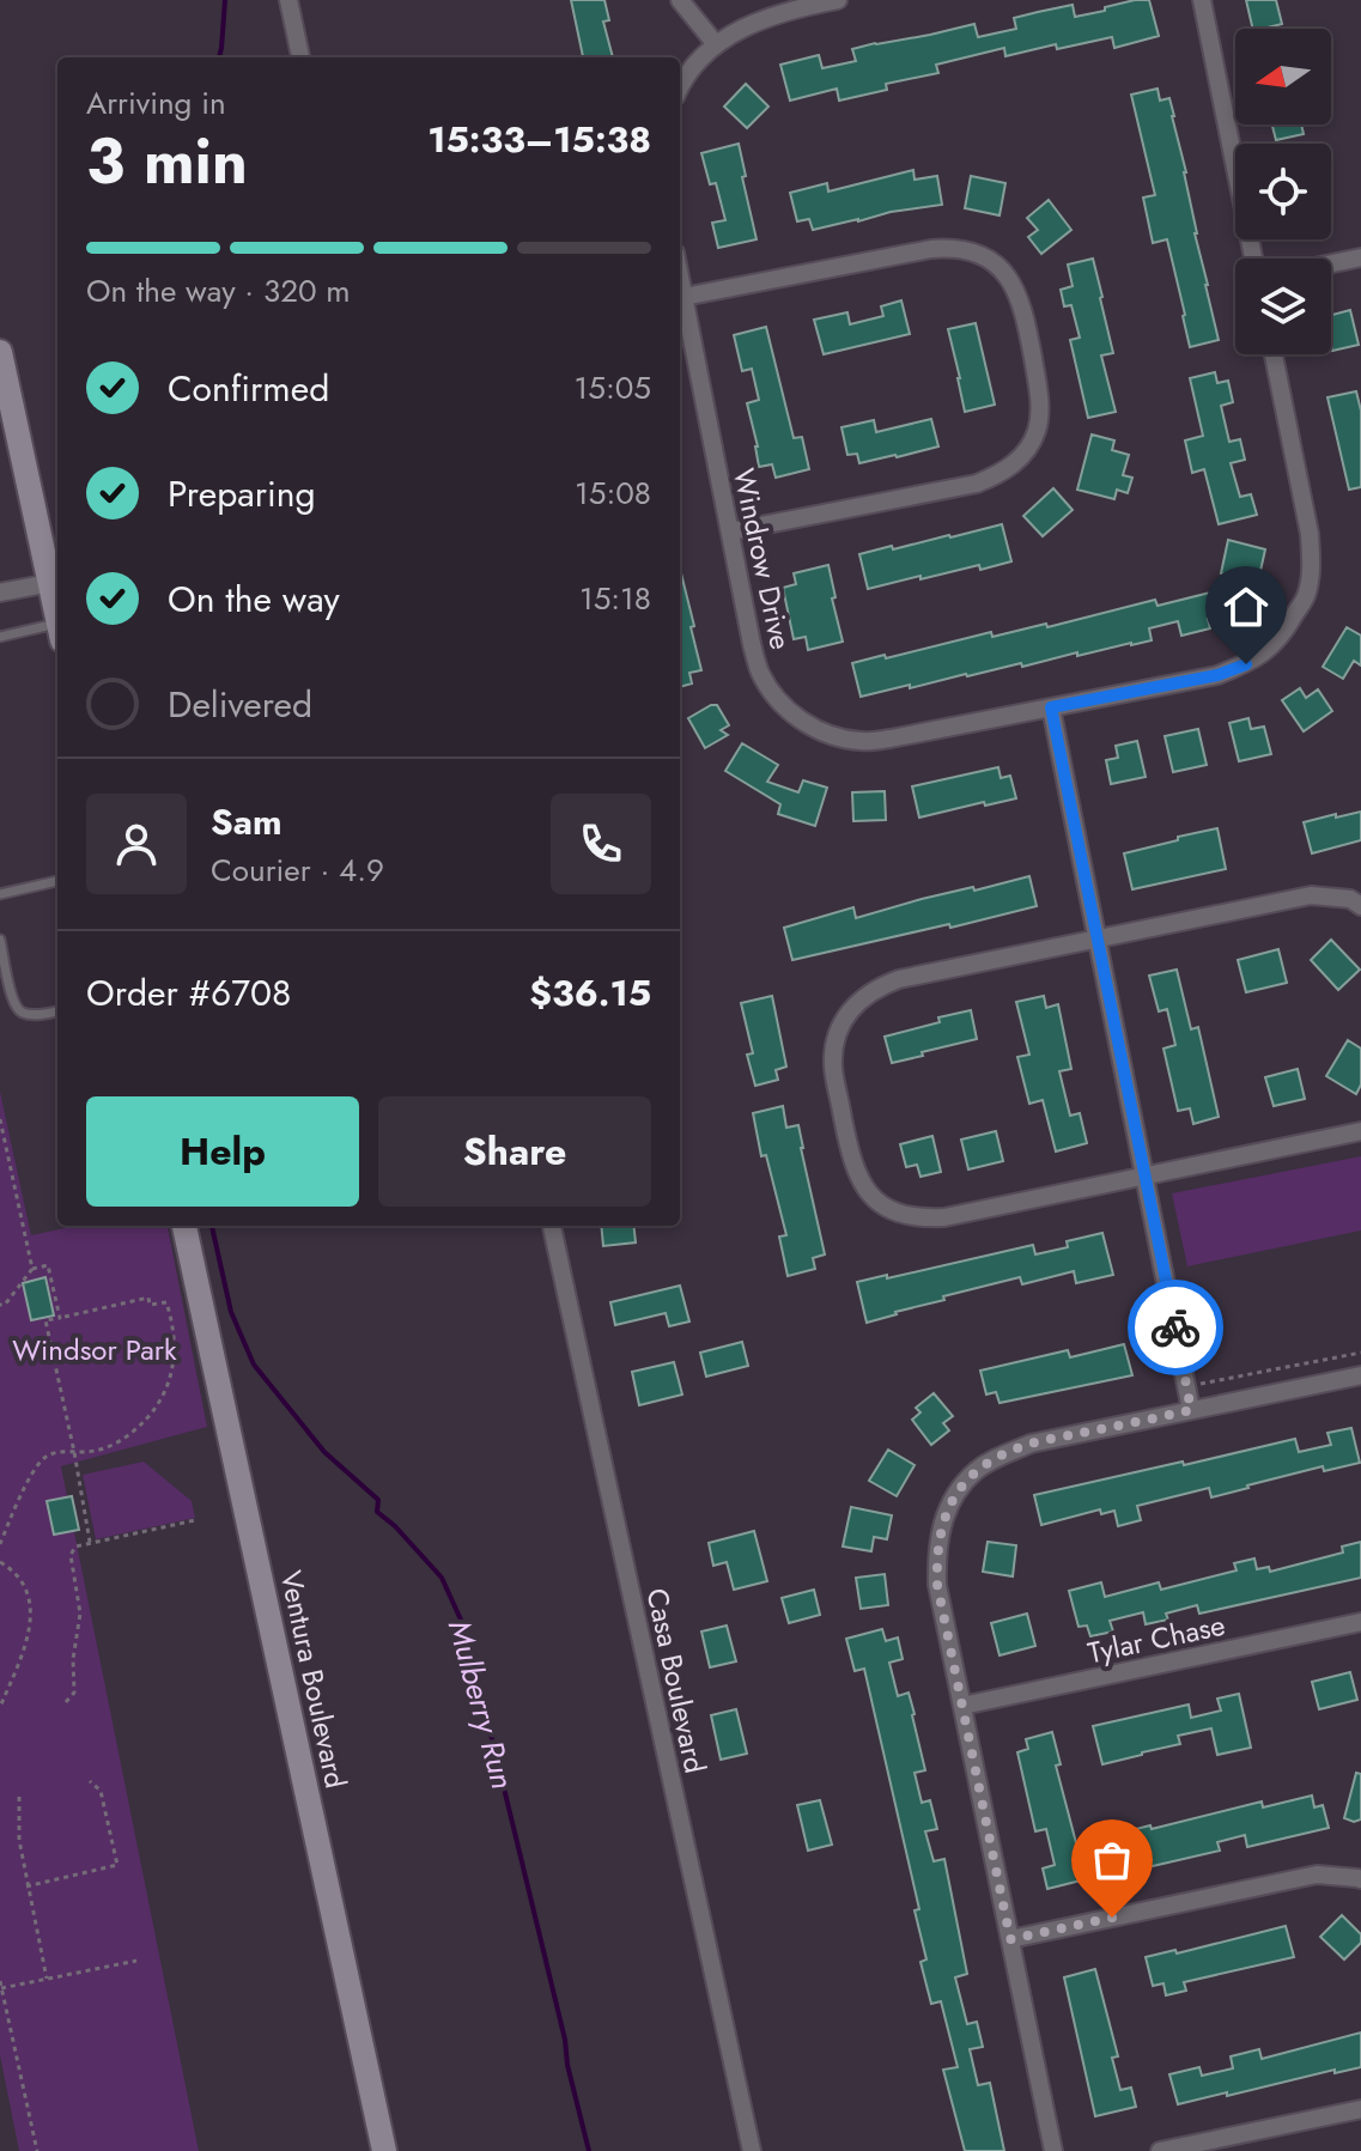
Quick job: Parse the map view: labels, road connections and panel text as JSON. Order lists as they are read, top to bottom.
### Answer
{
  "streets": {
    "street": [
      "Windrow Drive",
      "Tylar Chase",
      "Ventura Boulevard",
      "Casa Boulevard"
    ]
  },
  "water": ["Mulberry Run"],
  "parks": ["Windsor Park"],
  "north": "left",
  "page": {
    "heading": ["3 min", "Arriving in", "15:33–15:38"],
    "panel": [
      "Sam",
      "Courier · 4.9",
      "Order #6708",
      "$36.15"
    ],
    "bar": "On the way · 320 m",
    "list": [
      ["Confirmed", "15:05"],
      ["Preparing", "15:08"],
      ["On the way", "15:18"],
      "Delivered"
    ],
    "buttons": ["Help", "Share"]
  }
}
